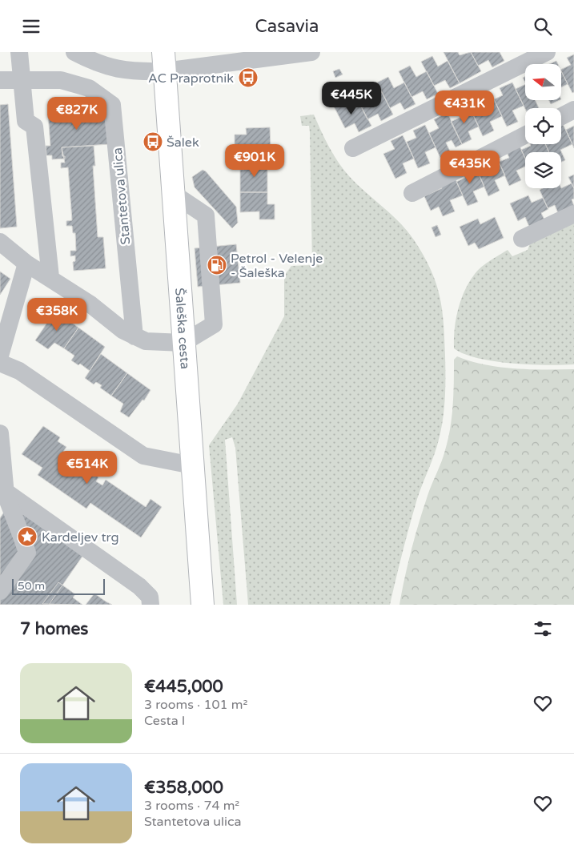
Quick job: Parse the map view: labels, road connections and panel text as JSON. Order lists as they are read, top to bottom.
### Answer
{
  "streets": {
    "main road": ["Šaleška cesta"],
    "street": ["Stantetova ulica"]
  },
  "places": {
    "bus stop": ["AC Praprotnik", "Šalek"],
    "fuel station": ["Petrol - Velenje - Šaleška"],
    "place": ["Kardeljev trg"]
  },
  "scale_bar": "50 m",
  "north": "left",
  "page": {
    "header": "Casavia",
    "price": [
      "€445K",
      "€431K",
      "€827K",
      "€901K",
      "€435K",
      "€358K",
      "€514K"
    ],
    "scale": "50 m",
    "heading": "7 homes",
    "list": [
      {
        "name": "€445,000",
        "note": "3 rooms · 101 m² · Cesta I"
      },
      {
        "name": "€358,000",
        "note": "3 rooms · 74 m² · Stantetova ulica"
      }
    ]
  }
}
